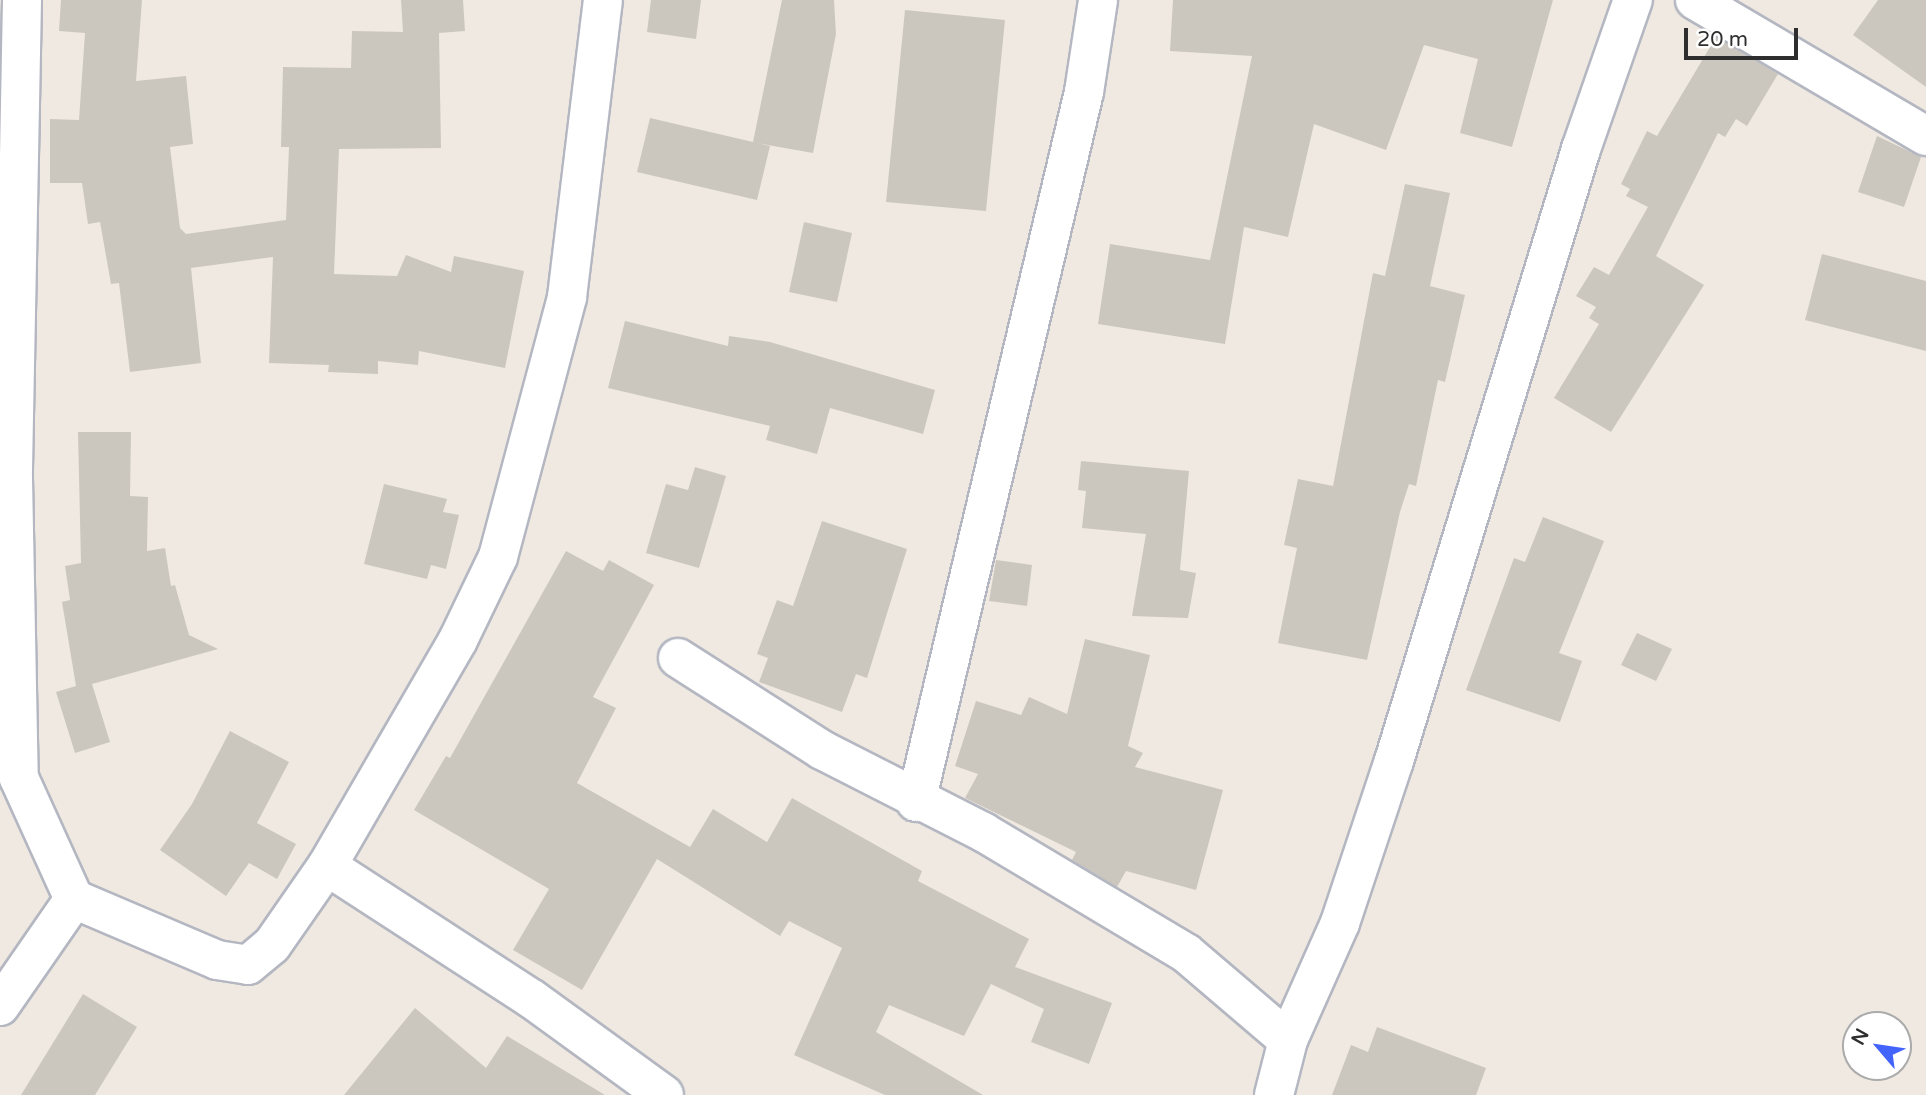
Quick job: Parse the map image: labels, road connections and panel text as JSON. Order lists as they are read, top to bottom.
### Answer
{
  "scale_bar": "20 m",
  "north": "top left"
}
